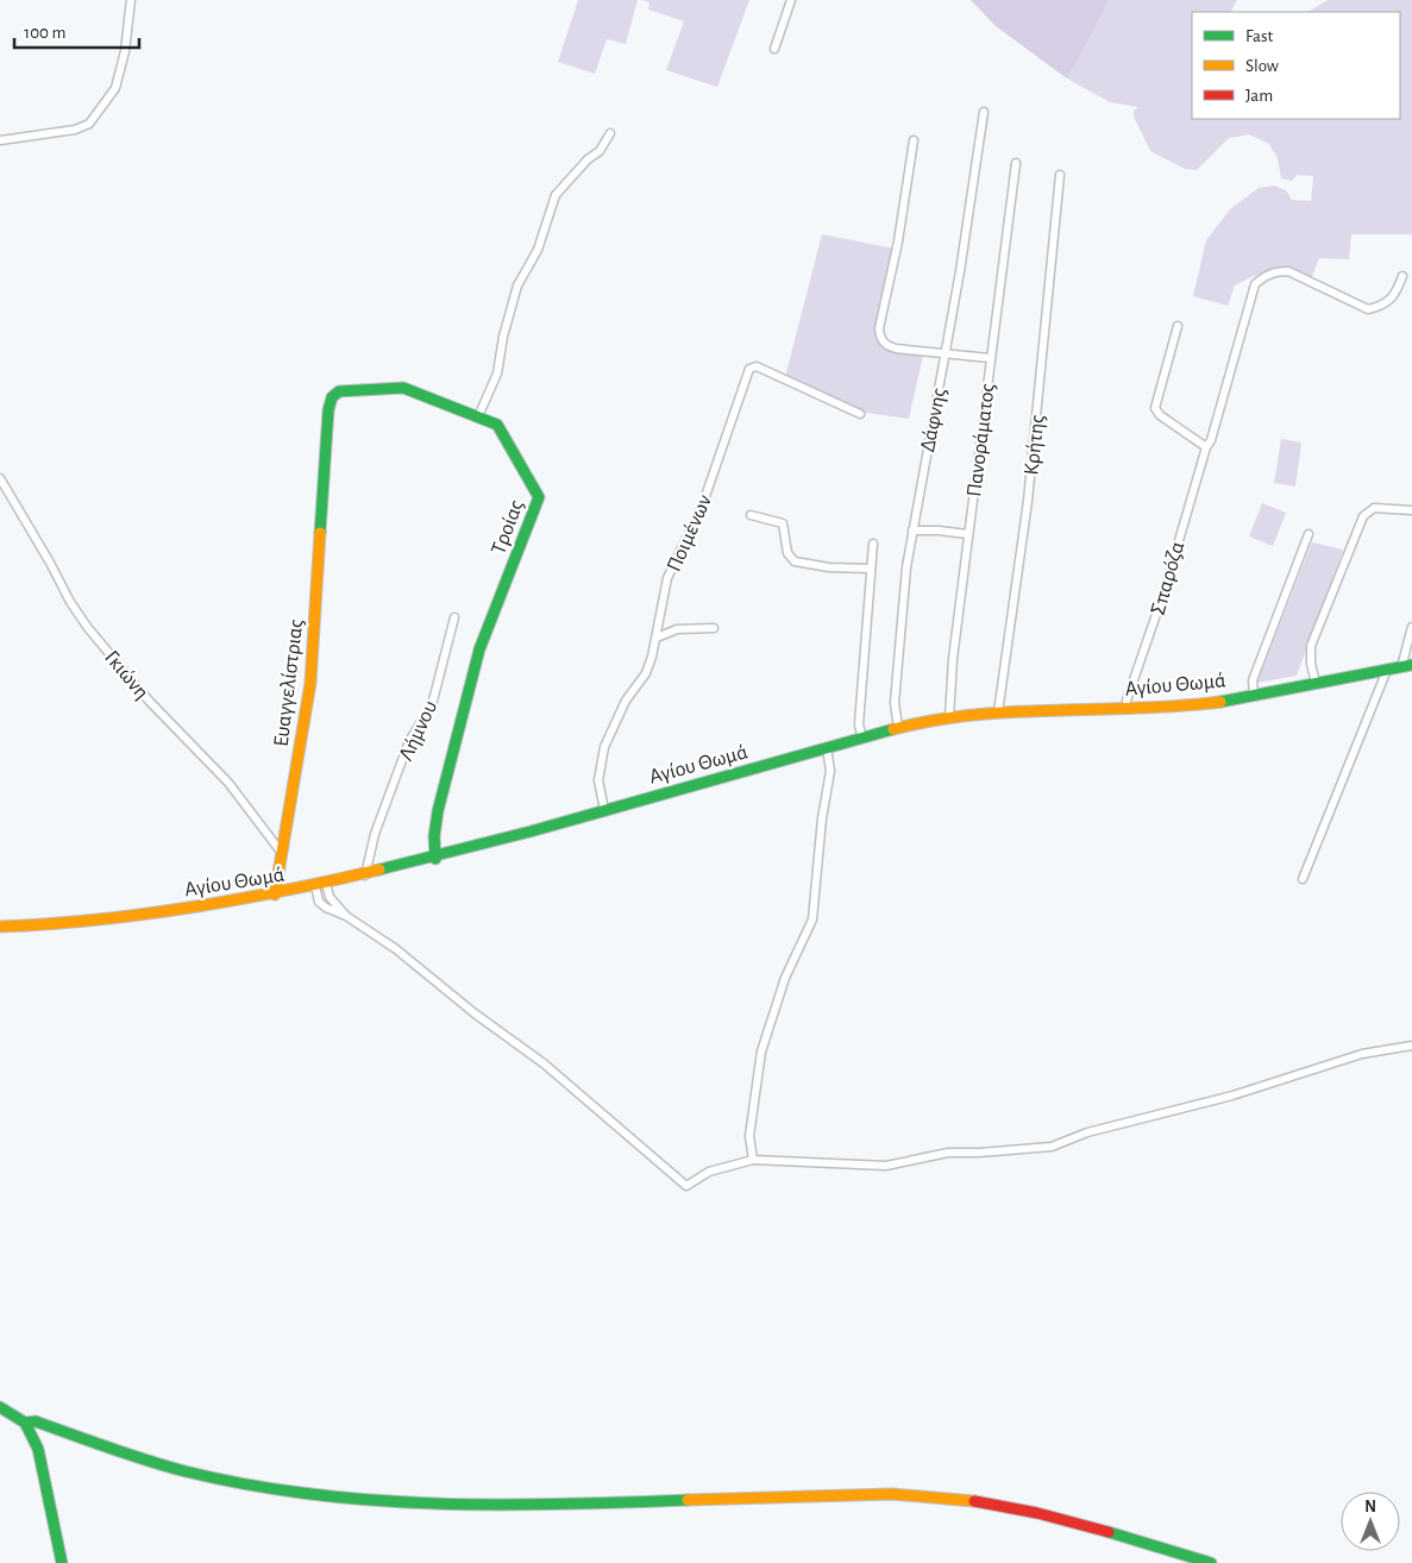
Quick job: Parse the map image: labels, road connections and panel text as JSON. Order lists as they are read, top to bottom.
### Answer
{
  "streets": {
    "street": [
      "Δάφνης",
      "Πανοράματος",
      "Κρήτης",
      "Τροίας",
      "Ποιμένων",
      "Σπαρόζα",
      "Γκιώνη",
      "Ευαγγελίστριας",
      "Αγίου Θωμά",
      "Λήμνου"
    ]
  },
  "crossings": [
    ["Δάφνης", "Αγίου Θωμά"],
    ["Πανοράματος", "Αγίου Θωμά"],
    ["Κρήτης", "Αγίου Θωμά"],
    ["Τροίας", "Ευαγγελίστριας"],
    ["Τροίας", "Αγίου Θωμά"],
    ["Ποιμένων", "Αγίου Θωμά"],
    ["Σπαρόζα", "Αγίου Θωμά"],
    ["Γκιώνη", "Ευαγγελίστριας"],
    ["Ευαγγελίστριας", "Αγίου Θωμά"],
    ["Αγίου Θωμά", "Λήμνου"]
  ],
  "legend": ["Fast", "Slow", "Jam"],
  "scale_bar": "100 m",
  "north": "top"
}
